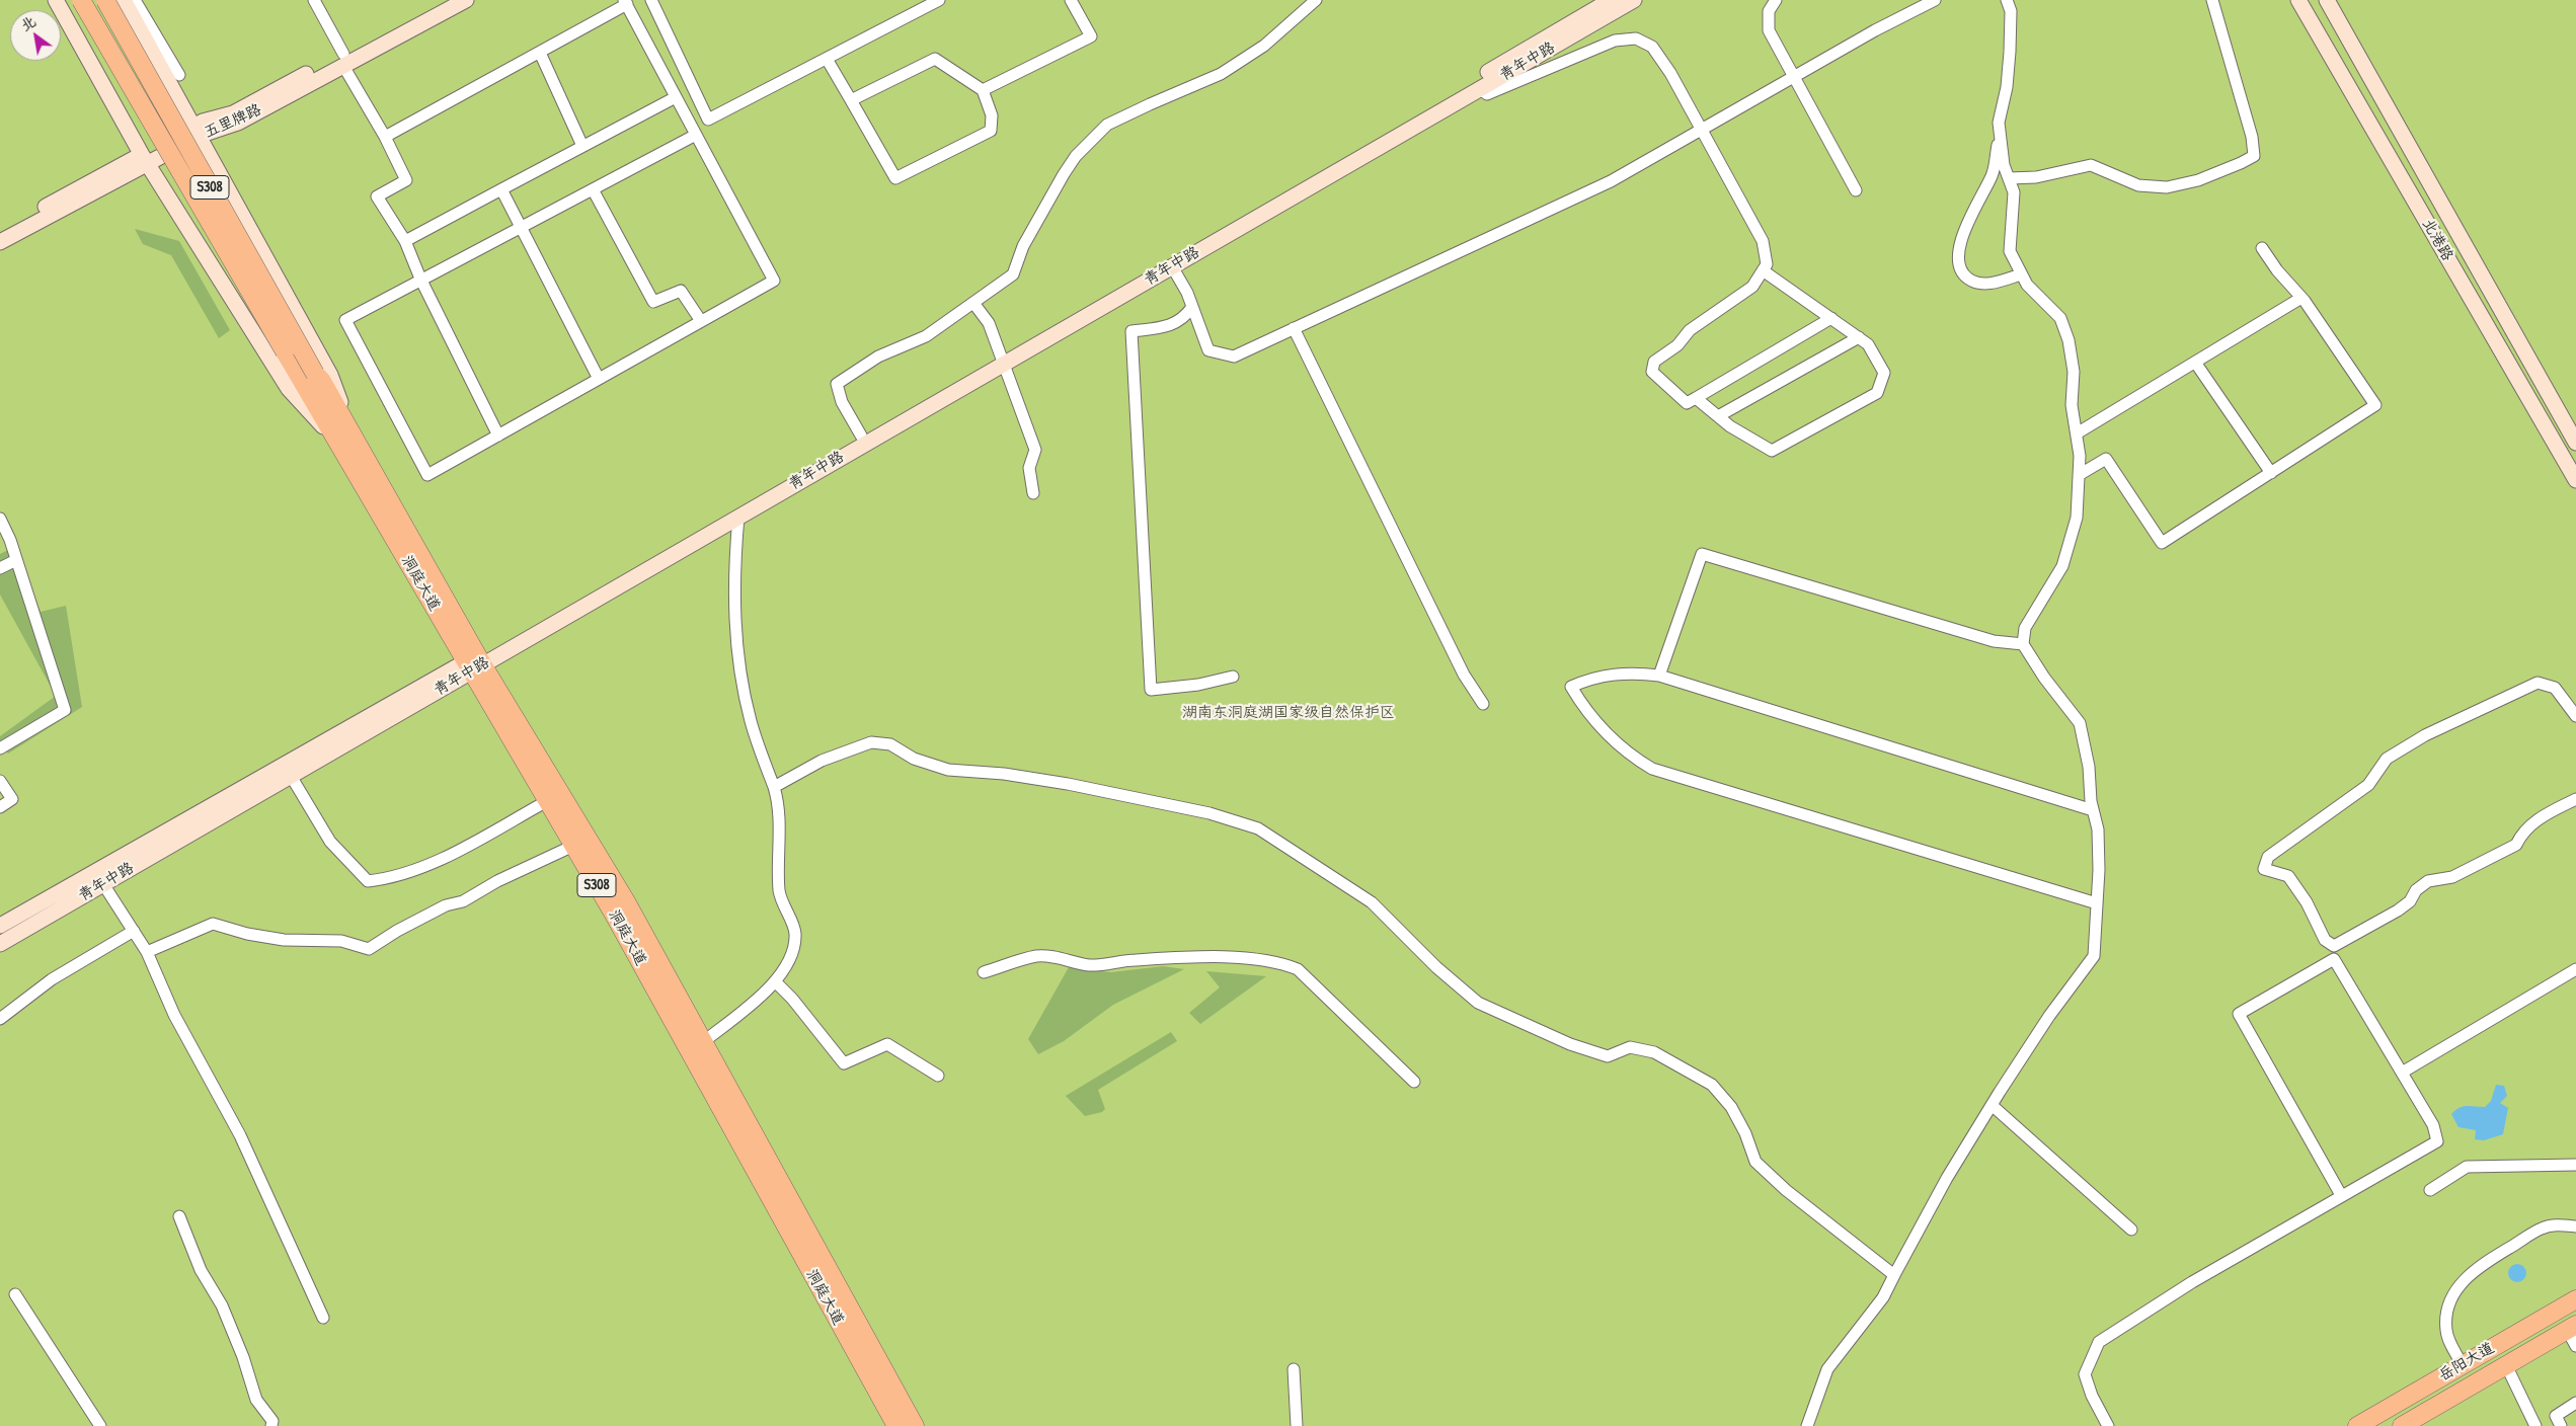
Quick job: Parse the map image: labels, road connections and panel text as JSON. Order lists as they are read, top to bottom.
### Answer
{
  "streets": {
    "main road": [
      "青年中路",
      "五里牌路",
      "S308",
      "北港路",
      "洞庭大道",
      "岳阳大道"
    ]
  },
  "crossings": [
    ["青年中路", "洞庭大道"]
  ],
  "parks": ["湖南东洞庭湖国家级自然保护区"],
  "north": "top left"
}
